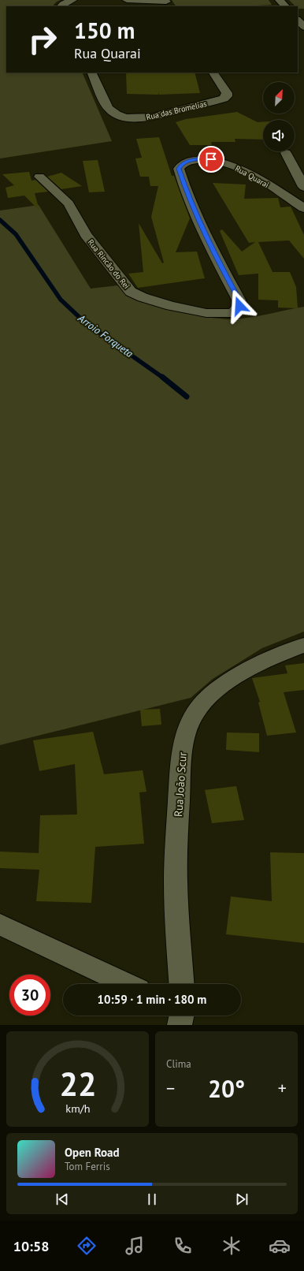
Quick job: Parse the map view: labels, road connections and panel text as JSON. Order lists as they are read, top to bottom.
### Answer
{
  "streets": {
    "street": [
      "Rua das Bromelias",
      "Rua Quarai",
      "Rua Rincão do Rei",
      "Rua João Scur"
    ]
  },
  "crossings": [
    ["Rua Quarai", "Rua Rincão do Rei"]
  ],
  "water": ["Arroio Forqueta"],
  "north": "top right",
  "page": {
    "turn": ["150 m", "Rua Quarai"],
    "limit": "30",
    "trip": "10:59 · 1 min · 180 m",
    "tile": "Clima",
    "heat": ["−", "20°", "+"],
    "song": ["Open Road", "Tom Ferris"],
    "tabs": "10:58",
    "gauge": ["22", "km/h"]
  }
}
